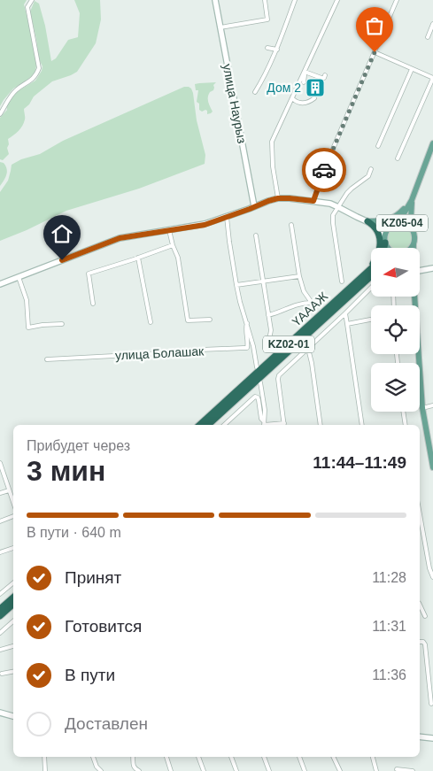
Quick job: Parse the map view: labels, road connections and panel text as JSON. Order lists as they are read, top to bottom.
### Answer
{
  "streets": {
    "highway": ["ҮАААЖ", "KZ02-01"],
    "main road": ["улица Наурыз", "KZ05-04"],
    "street": ["улица Болашак"]
  },
  "places": {
    "building": ["Дом 2"]
  },
  "north": "left",
  "page": {
    "heading": ["3 мин", "Прибудет через", "11:44–11:49"],
    "bar": "В пути · 640 m",
    "list": [
      ["Принят", "11:28"],
      ["Готовится", "11:31"],
      ["В пути", "11:36"],
      "Доставлен"
    ]
  }
}
